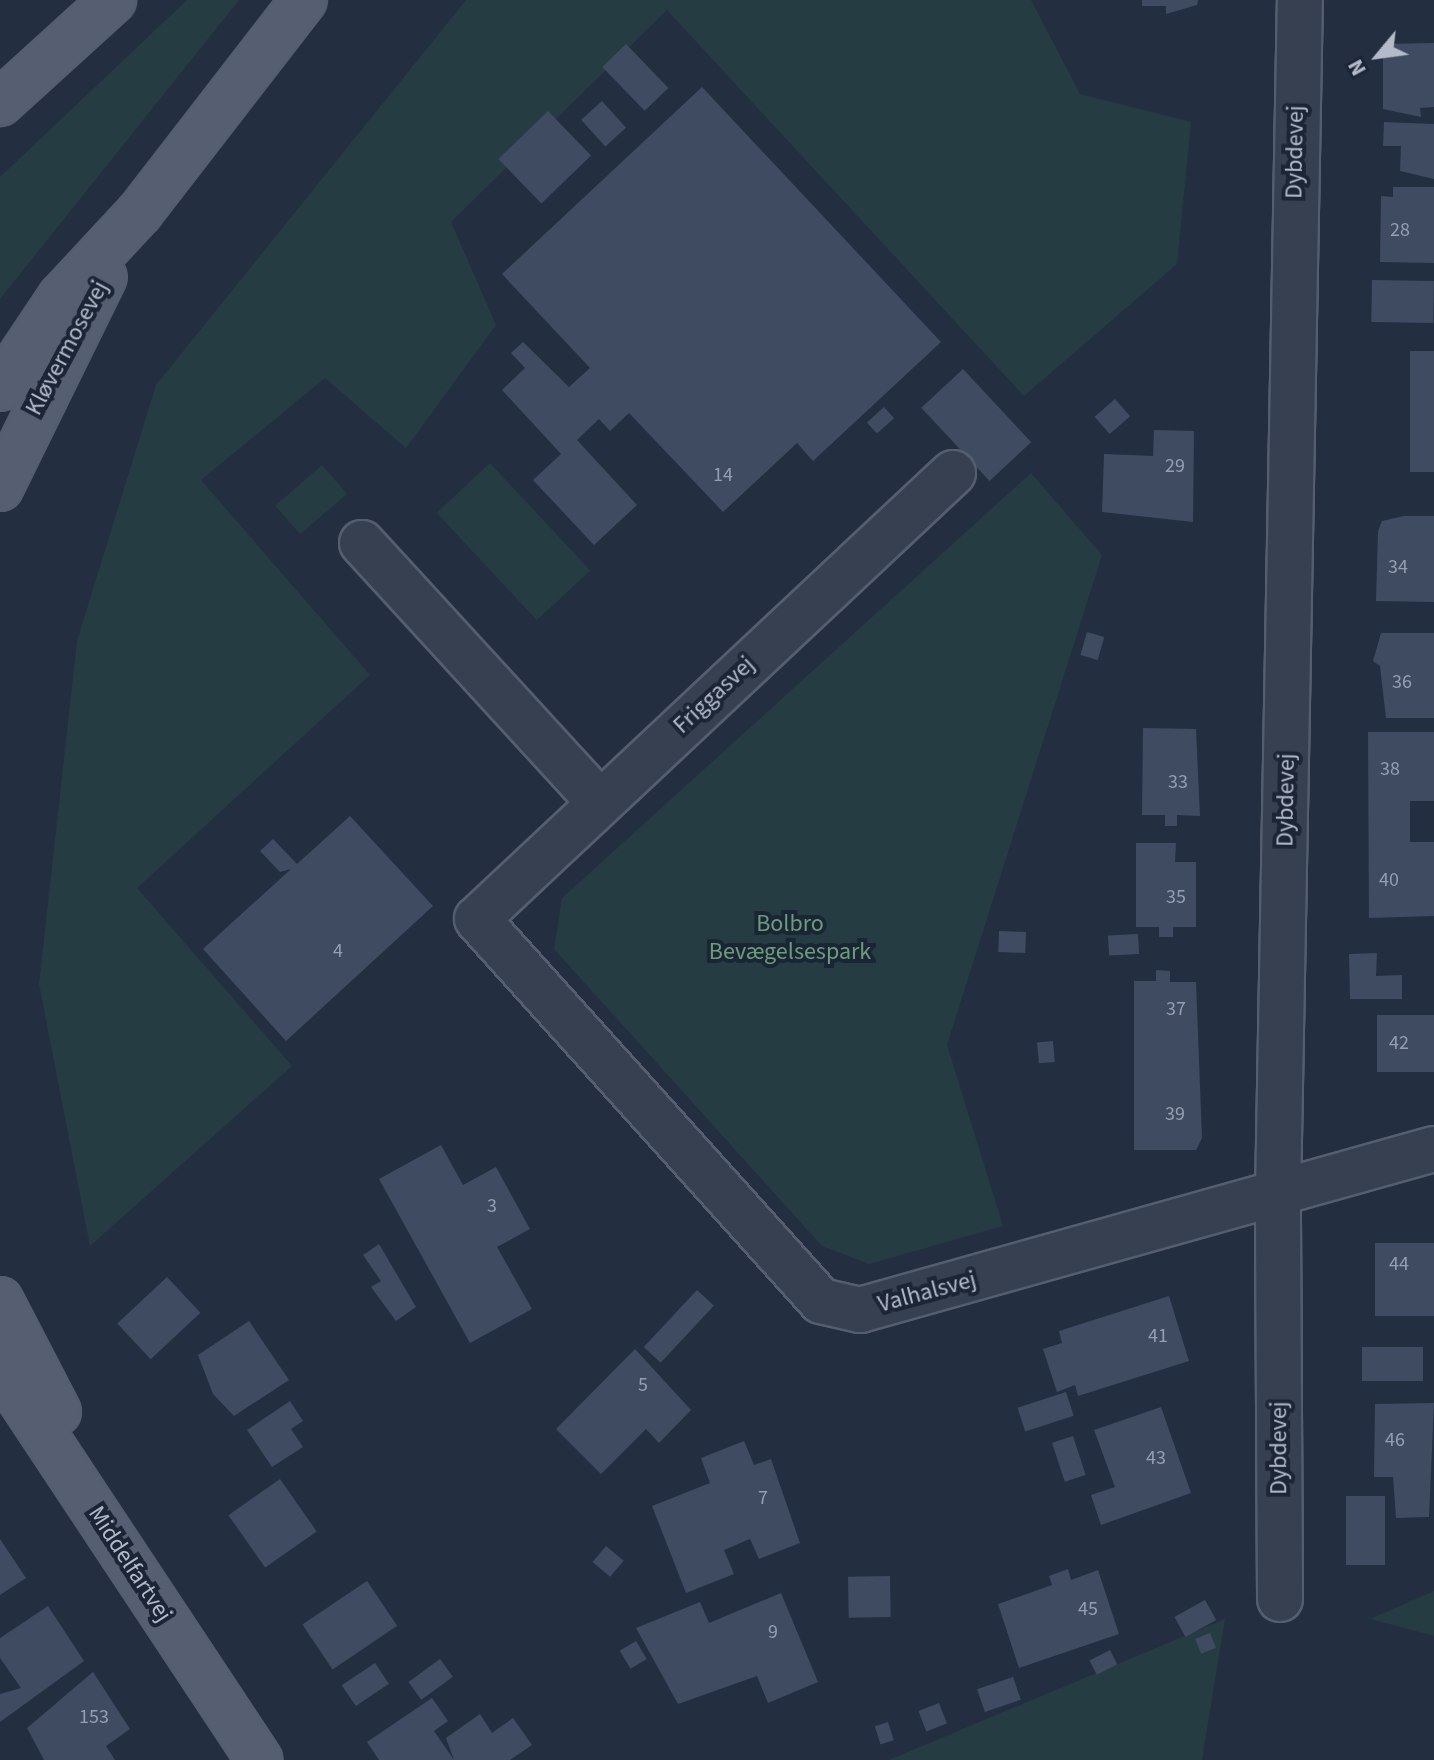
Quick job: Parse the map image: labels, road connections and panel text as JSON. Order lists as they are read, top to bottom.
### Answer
{
  "streets": {
    "main road": ["Kløvermosevej", "Middelfartvej"],
    "street": ["Dybdevej", "Friggasvej", "Valhalsvej"]
  },
  "crossings": [
    ["Dybdevej", "Valhalsvej"],
    ["Friggasvej", "Valhalsvej"]
  ],
  "parks": ["Bolbro Bevægelsespark"],
  "house_numbers": [
    "28",
    "29",
    "14",
    "34",
    "36",
    "38",
    "33",
    "40",
    "35",
    "4",
    "37",
    "42",
    "39",
    "3",
    "44",
    "41",
    "5",
    "46",
    "43",
    "7",
    "45",
    "9",
    "153"
  ],
  "north": "bottom left"
}
